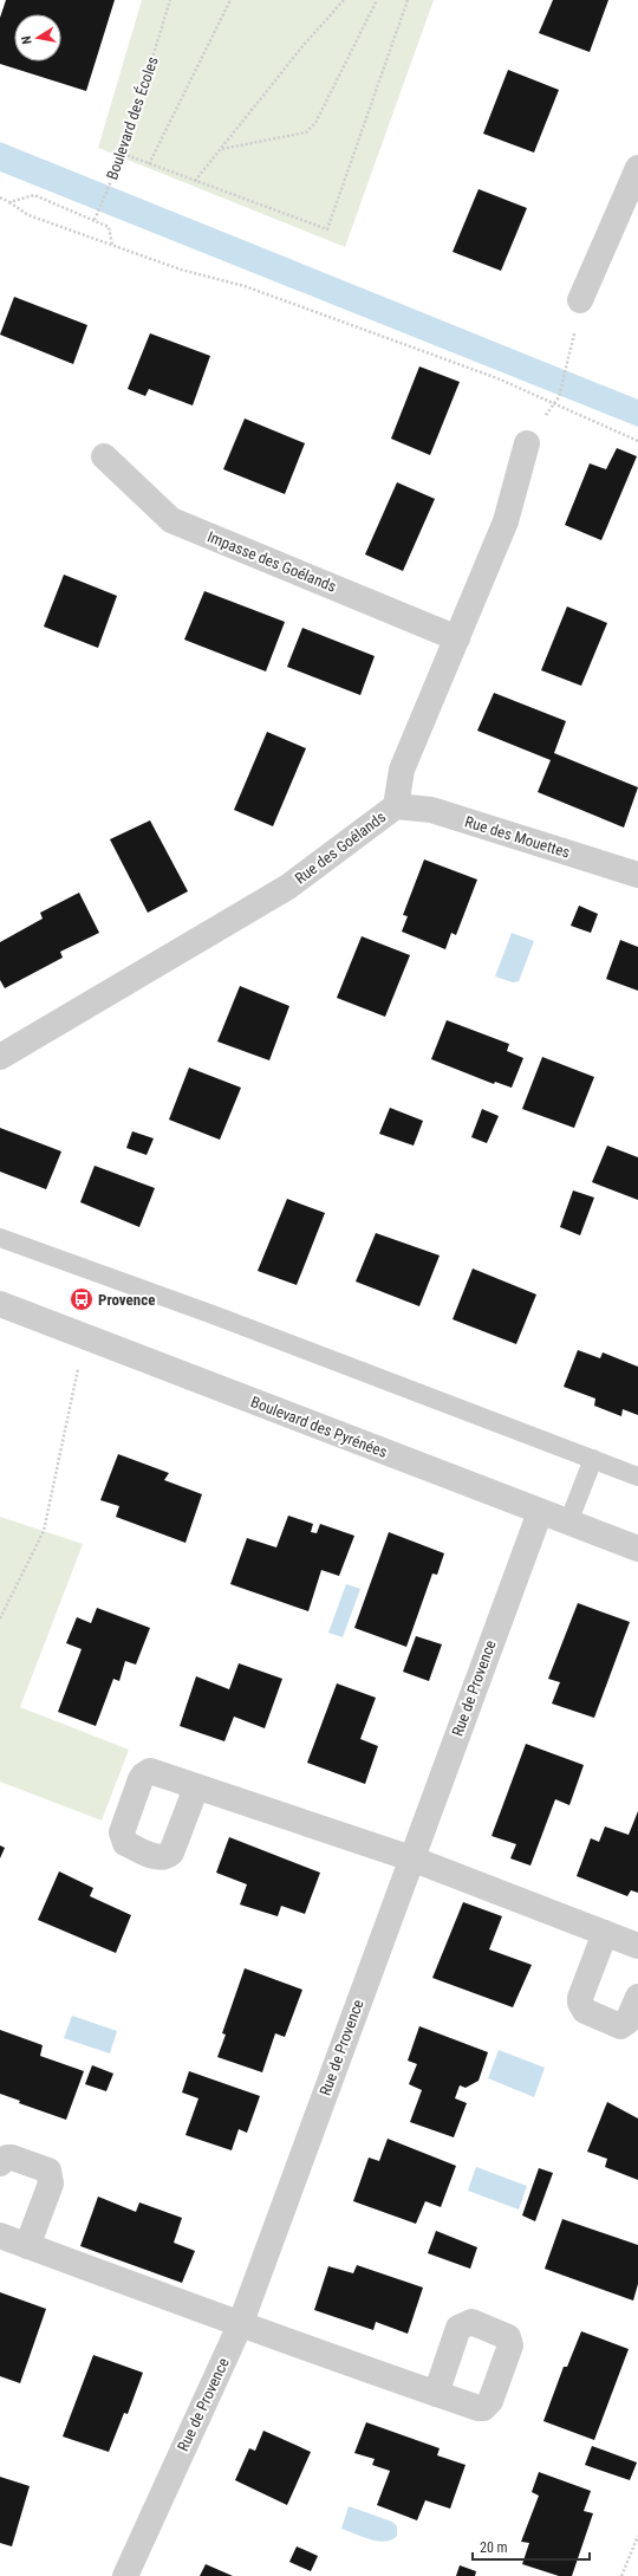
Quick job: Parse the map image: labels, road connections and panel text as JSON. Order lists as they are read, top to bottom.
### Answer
{
  "streets": {
    "street": [
      "Impasse des Goélands",
      "Rue des Mouettes",
      "Rue des Goélands",
      "Boulevard des Pyrénées",
      "Rue de Provence"
    ],
    "path": ["Boulevard des Écoles"]
  },
  "crossings": [
    ["Impasse des Goélands", "Rue des Goélands"],
    ["Rue des Mouettes", "Rue des Goélands"],
    ["Boulevard des Pyrénées", "Rue de Provence"]
  ],
  "places": {
    "bus stop": ["Provence"]
  },
  "scale_bar": "20 m",
  "north": "left"
}
